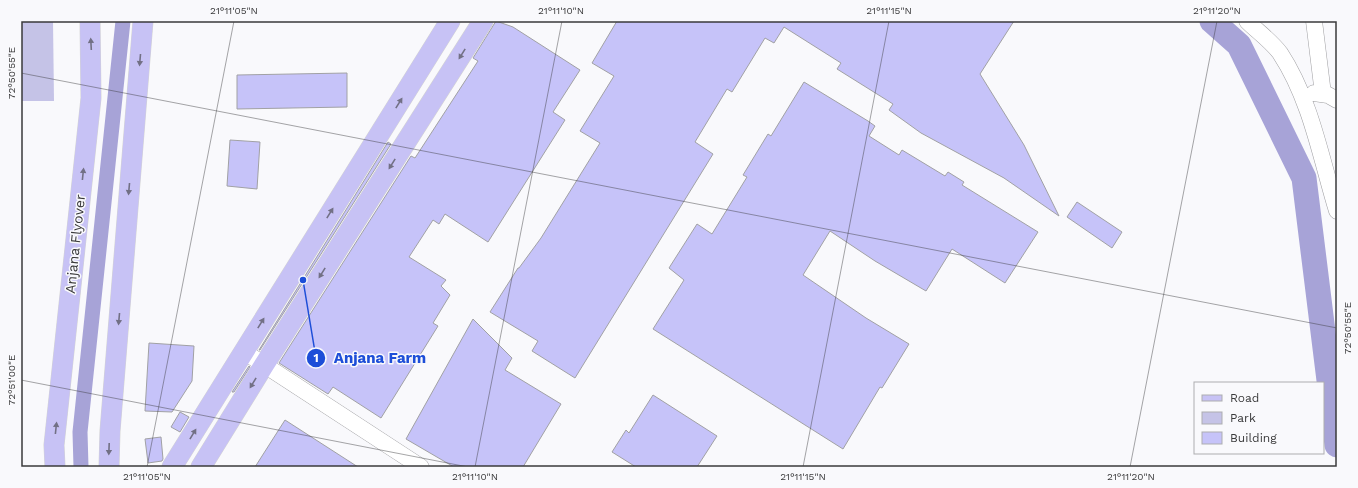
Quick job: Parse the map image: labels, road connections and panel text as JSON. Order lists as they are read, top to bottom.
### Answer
{
  "streets": {
    "main road": ["Anjana Flyover"]
  },
  "places": ["Anjana Farm"],
  "legend": ["Road", "Park", "Building"],
  "coordinates": [
    "21°11'05\"N",
    "21°11'10\"N",
    "21°11'15\"N",
    "21°11'20\"N",
    "72°50'55\"E",
    "72°51'00\"E"
  ]
}
